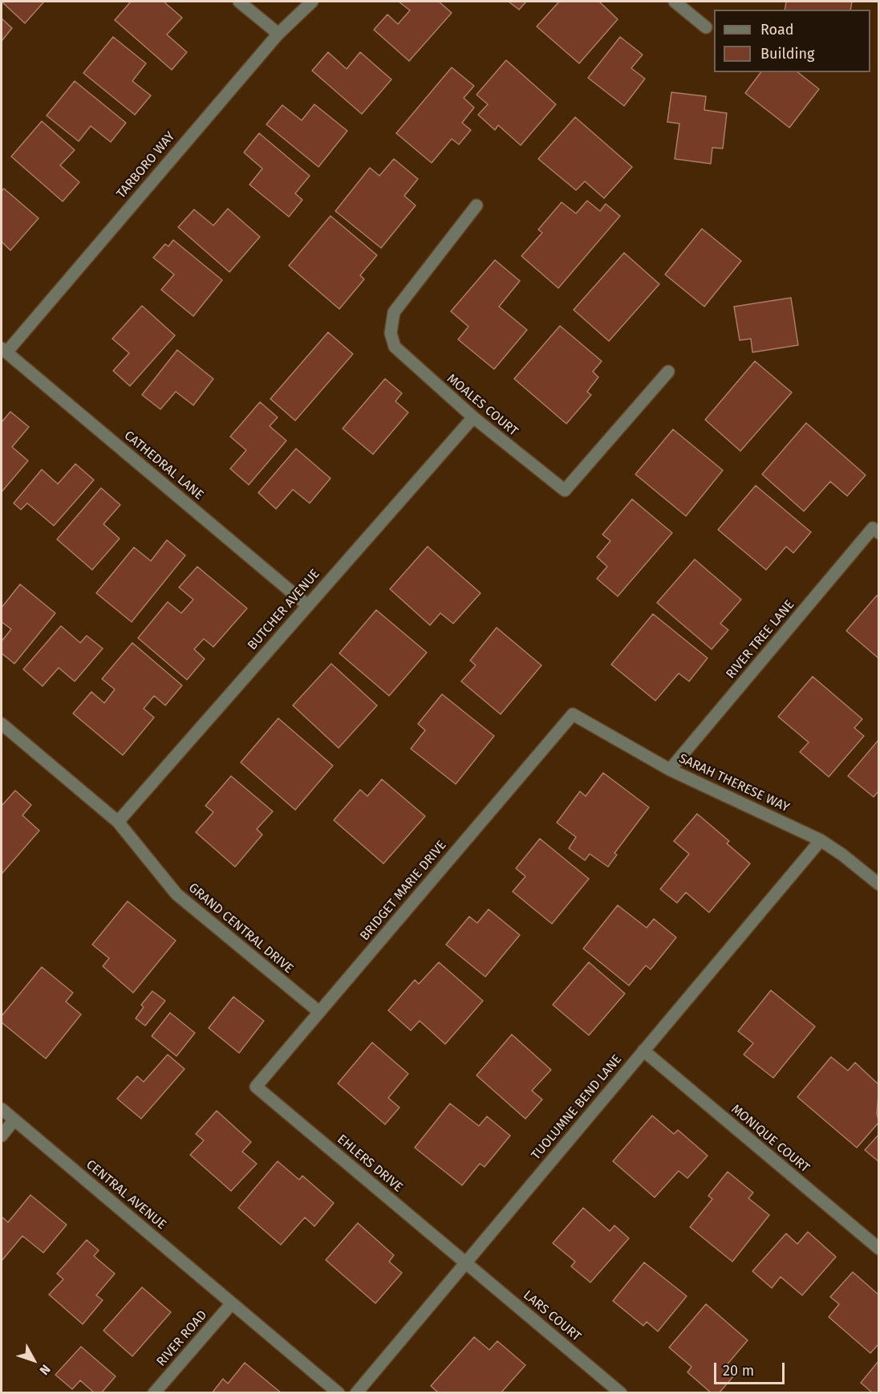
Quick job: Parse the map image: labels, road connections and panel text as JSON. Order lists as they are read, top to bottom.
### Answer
{
  "streets": {
    "street": [
      "TARBORO WAY",
      "MOALES COURT",
      "CATHEDRAL LANE",
      "BUTCHER AVENUE",
      "RIVER TREE LANE",
      "SARAH THERESE WAY",
      "BRIDGET MARIE DRIVE",
      "GRAND CENTRAL DRIVE",
      "TUOLUMNE BEND LANE",
      "MONIQUE COURT",
      "EHLERS DRIVE",
      "CENTRAL AVENUE",
      "LARS COURT",
      "RIVER ROAD"
    ]
  },
  "crossings": [
    ["TARBORO WAY", "CATHEDRAL LANE"],
    ["MOALES COURT", "BUTCHER AVENUE"],
    ["CATHEDRAL LANE", "BUTCHER AVENUE"],
    ["BUTCHER AVENUE", "GRAND CENTRAL DRIVE"],
    ["RIVER TREE LANE", "SARAH THERESE WAY"],
    ["SARAH THERESE WAY", "BRIDGET MARIE DRIVE"],
    ["SARAH THERESE WAY", "TUOLUMNE BEND LANE"],
    ["BRIDGET MARIE DRIVE", "GRAND CENTRAL DRIVE"],
    ["BRIDGET MARIE DRIVE", "EHLERS DRIVE"],
    ["TUOLUMNE BEND LANE", "MONIQUE COURT"],
    ["TUOLUMNE BEND LANE", "EHLERS DRIVE"],
    ["TUOLUMNE BEND LANE", "LARS COURT"],
    ["EHLERS DRIVE", "LARS COURT"],
    ["CENTRAL AVENUE", "RIVER ROAD"]
  ],
  "legend": ["Road", "Building"],
  "scale_bar": "20 m",
  "north": "bottom right"
}
